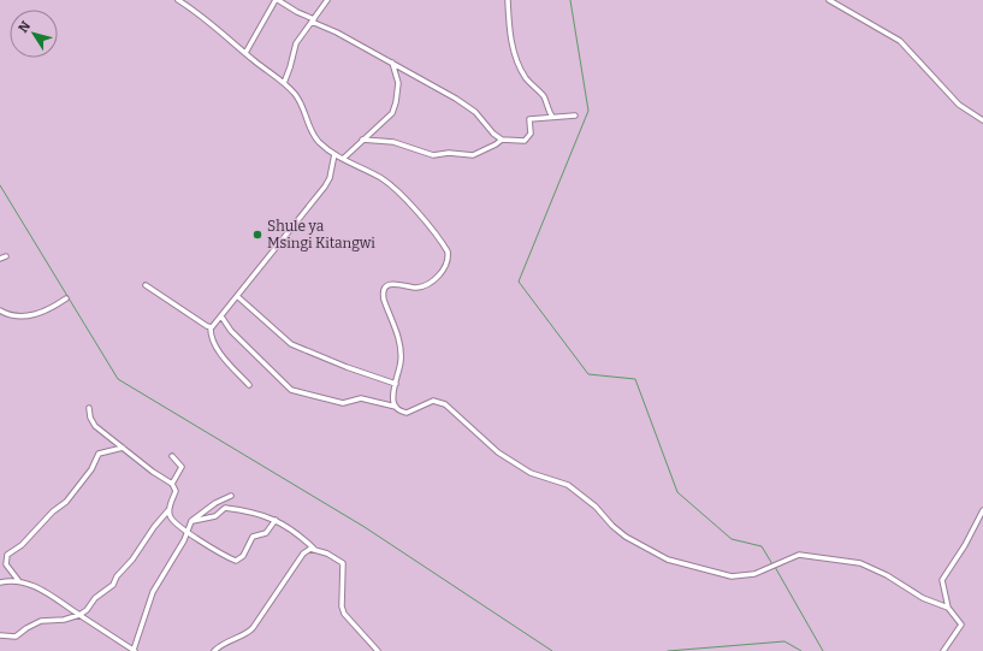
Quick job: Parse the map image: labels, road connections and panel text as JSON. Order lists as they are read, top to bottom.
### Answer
{
  "places": ["Shule ya Msingi Kitangwi"],
  "north": "top left"
}
